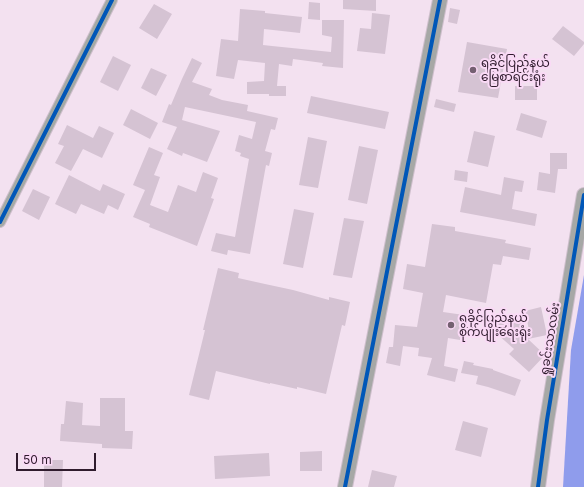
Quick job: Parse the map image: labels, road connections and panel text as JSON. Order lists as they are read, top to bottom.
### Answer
{
  "streets": {
    "street": ["ရှုခင်းသာလမ်း"]
  },
  "places": ["ရခိုင်ပြည်နယ် မြေစာရင်းရုံး", "ရခိုင်ပြည်နယ် စိုက်ပျိုးရေးရုံး"],
  "scale_bar": "50 m"
}
